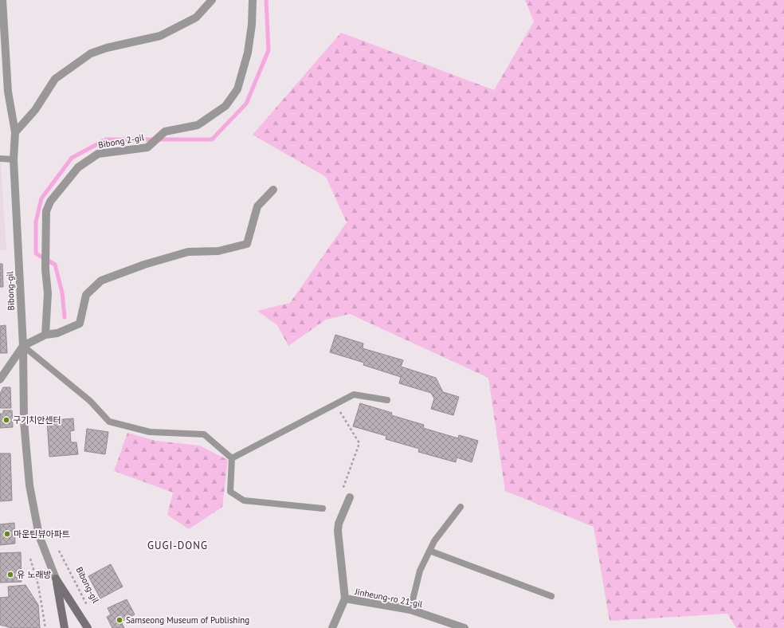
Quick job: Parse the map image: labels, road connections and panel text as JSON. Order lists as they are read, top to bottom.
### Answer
{
  "streets": {
    "street": ["Bibong 2-gil", "Bibong-gil", "Jinheung-ro 21-gil"]
  },
  "districts": ["GUGI-DONG"],
  "places": [
    "구기치안센터",
    "마운틴뷰아파트",
    "유 노래방",
    "Samseong Museum of Publishing"
  ]
}
